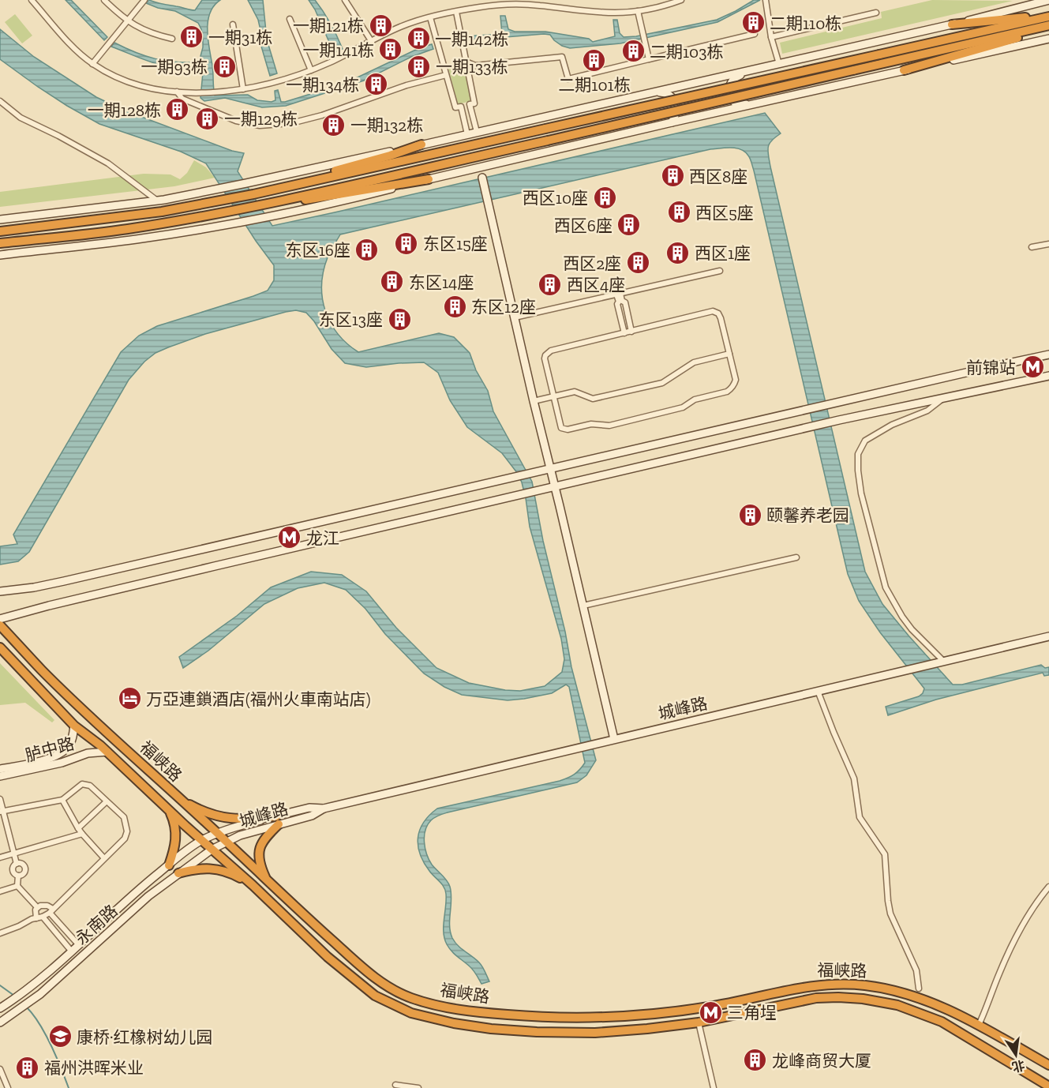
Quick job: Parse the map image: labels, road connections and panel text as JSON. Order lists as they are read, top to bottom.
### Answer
{
  "streets": {
    "highway": ["福峡路"],
    "main road": ["城峰路", "胪中路", "永南路"]
  },
  "crossings": [
    ["城峰路", "福峡路"],
    ["城峰路", "永南路"],
    ["胪中路", "福峡路"],
    ["福峡路", "永南路"]
  ],
  "places": {
    "building": [
      "二期110栋",
      "一期121栋",
      "一期31栋",
      "一期142栋",
      "一期141栋",
      "二期103栋",
      "二期101栋",
      "一期93栋",
      "一期133栋",
      "一期134栋",
      "一期128栋",
      "一期129栋",
      "一期132栋",
      "西区8座",
      "西区10座",
      "西区5座",
      "西区6座",
      "东区15座",
      "东区16座",
      "西区1座",
      "西区2座",
      "东区14座",
      "西区4座",
      "东区12座",
      "东区13座",
      "颐馨养老园",
      "龙峰商贸大厦",
      "福州洪晖米业"
    ],
    "metro station": ["前锦站", "龙江", "三角埕"],
    "hotel": ["万亞連鎖酒店(福州火車南站店)"],
    "school or university": ["康桥·红橡树幼儿园"]
  },
  "north": "bottom"
}
